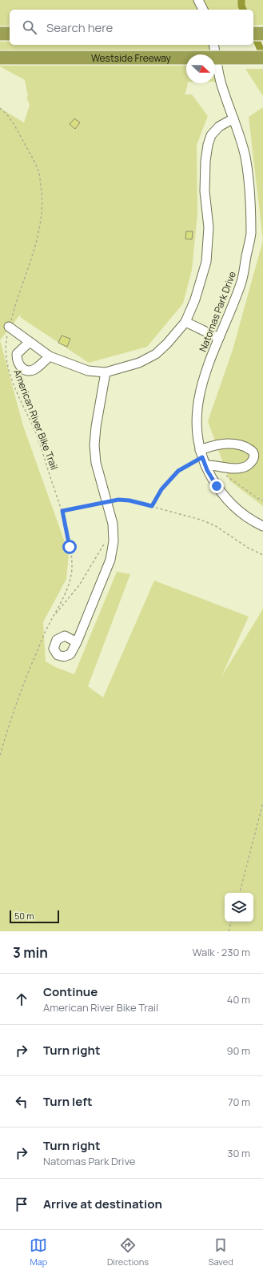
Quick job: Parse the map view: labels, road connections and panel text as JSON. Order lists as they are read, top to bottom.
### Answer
{
  "streets": {
    "highway": ["Westside Freeway"],
    "street": ["Natomas Park Drive"],
    "path": ["American River Bike Trail"]
  },
  "scale_bar": "50 m",
  "north": "right",
  "page": {
    "search": "Search here",
    "scale": "50 m",
    "heading": ["3 min", "Walk · 230 m"],
    "list": [
      ["Continue", "American River Bike Trail", "40 m"],
      ["Turn right", "90 m"],
      ["Turn left", "70 m"],
      ["Turn right", "Natomas Park Drive", "30 m"],
      "Arrive at destination"
    ],
    "nav": ["Map", "Directions", "Saved"]
  }
}
